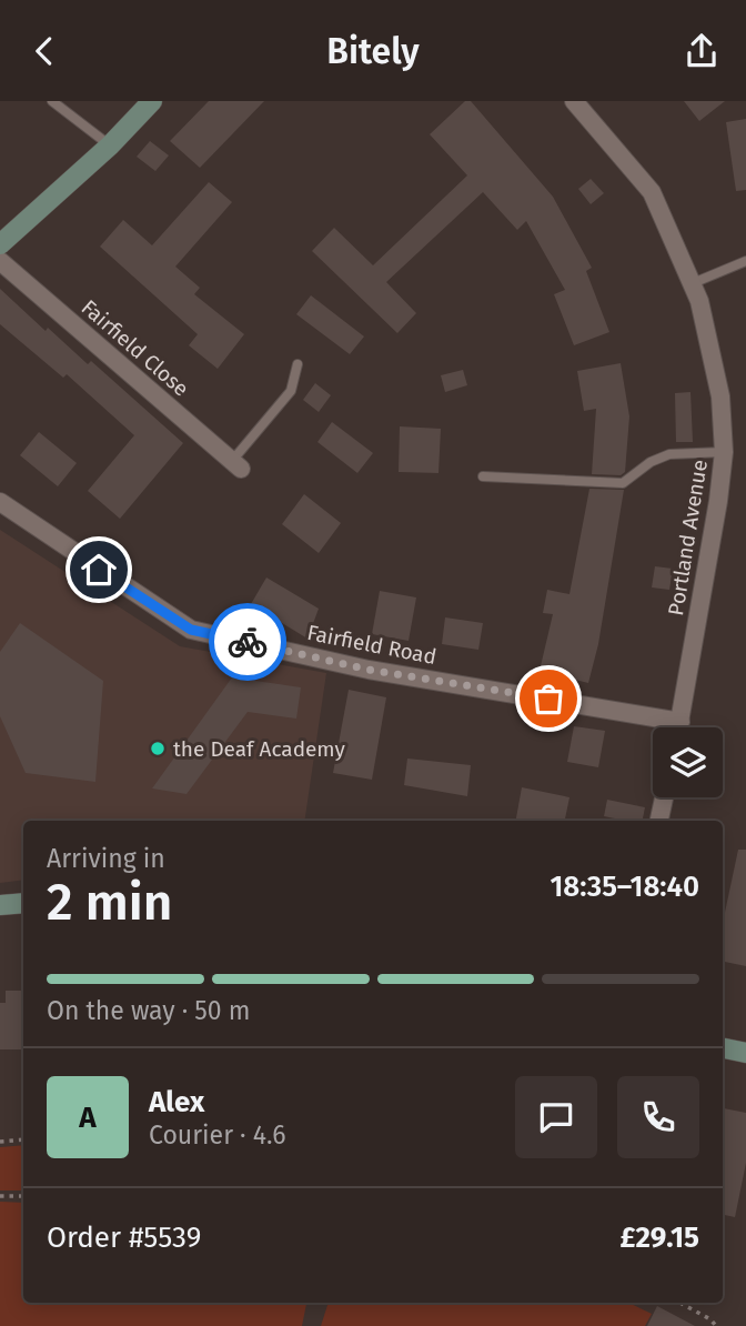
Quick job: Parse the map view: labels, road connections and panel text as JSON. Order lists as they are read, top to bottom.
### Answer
{
  "streets": {
    "street": ["Fairfield Close", "Portland Avenue", "Fairfield Road"]
  },
  "crossings": [
    ["Portland Avenue", "Fairfield Road"]
  ],
  "places": ["the Deaf Academy"],
  "page": {
    "header": "Bitely",
    "heading": ["2 min", "Arriving in", "18:35–18:40"],
    "panel": [
      "Alex",
      "Courier · 4.6",
      "Order #5539",
      "£29.15"
    ],
    "bar": "On the way · 50 m",
    "round": "A"
  }
}
